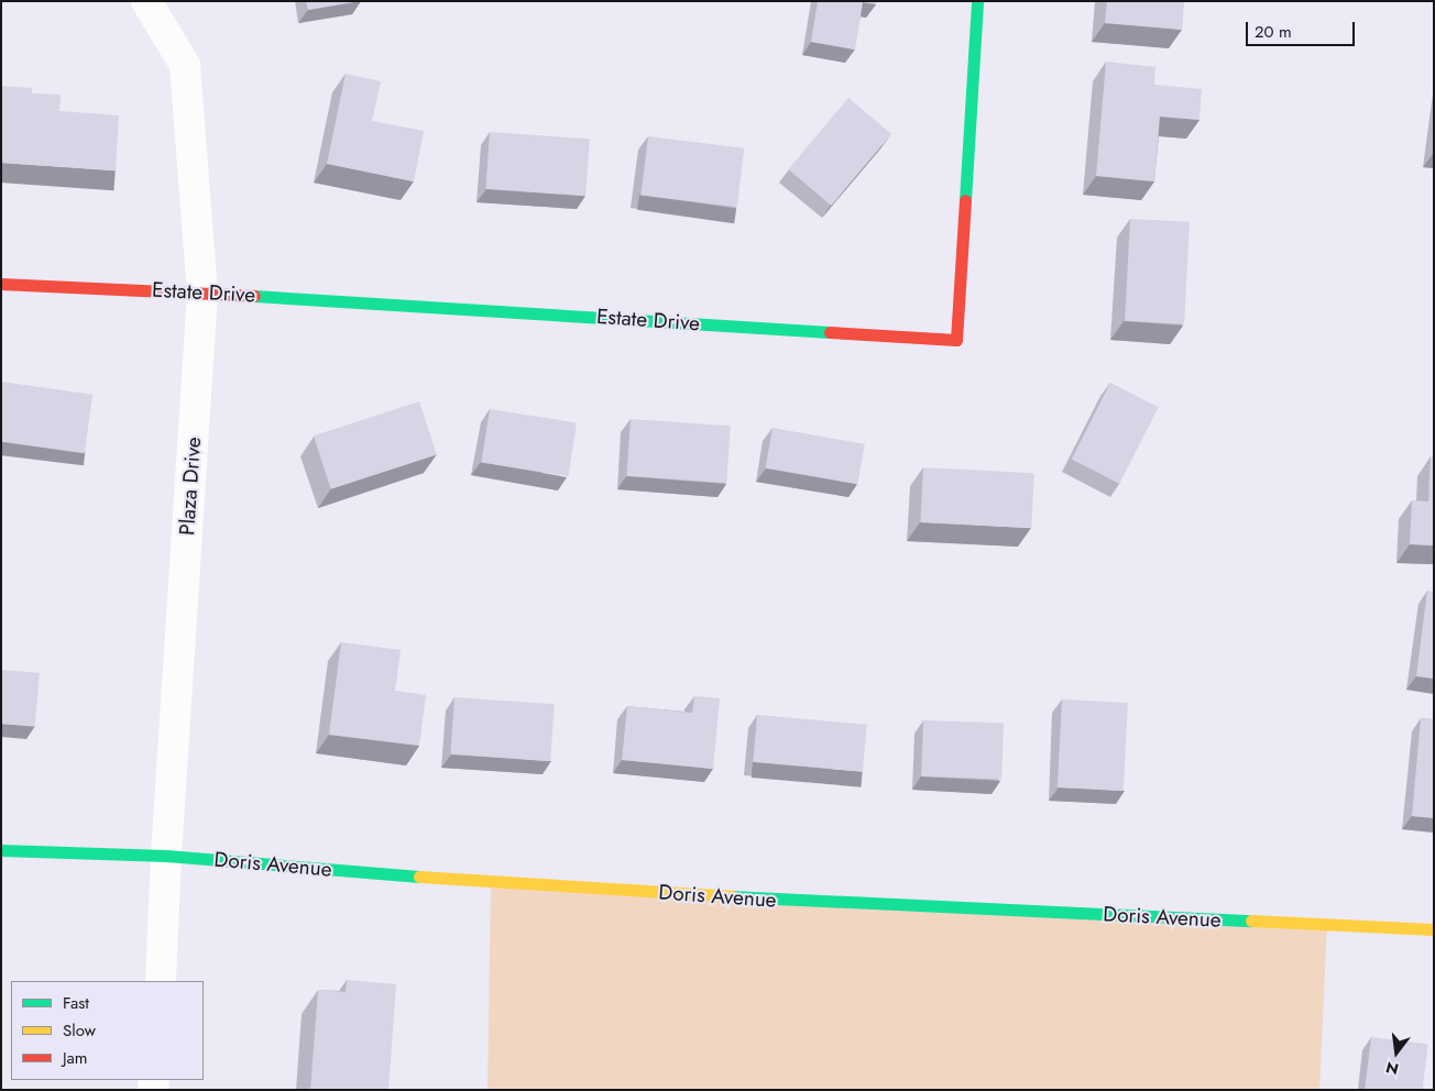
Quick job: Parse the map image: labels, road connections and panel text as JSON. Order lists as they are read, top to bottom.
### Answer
{
  "streets": {
    "street": ["Estate Drive", "Plaza Drive", "Doris Avenue"]
  },
  "crossings": [
    ["Estate Drive", "Plaza Drive"],
    ["Plaza Drive", "Doris Avenue"]
  ],
  "legend": ["Fast", "Slow", "Jam"],
  "scale_bar": "20 m",
  "north": "bottom"
}
